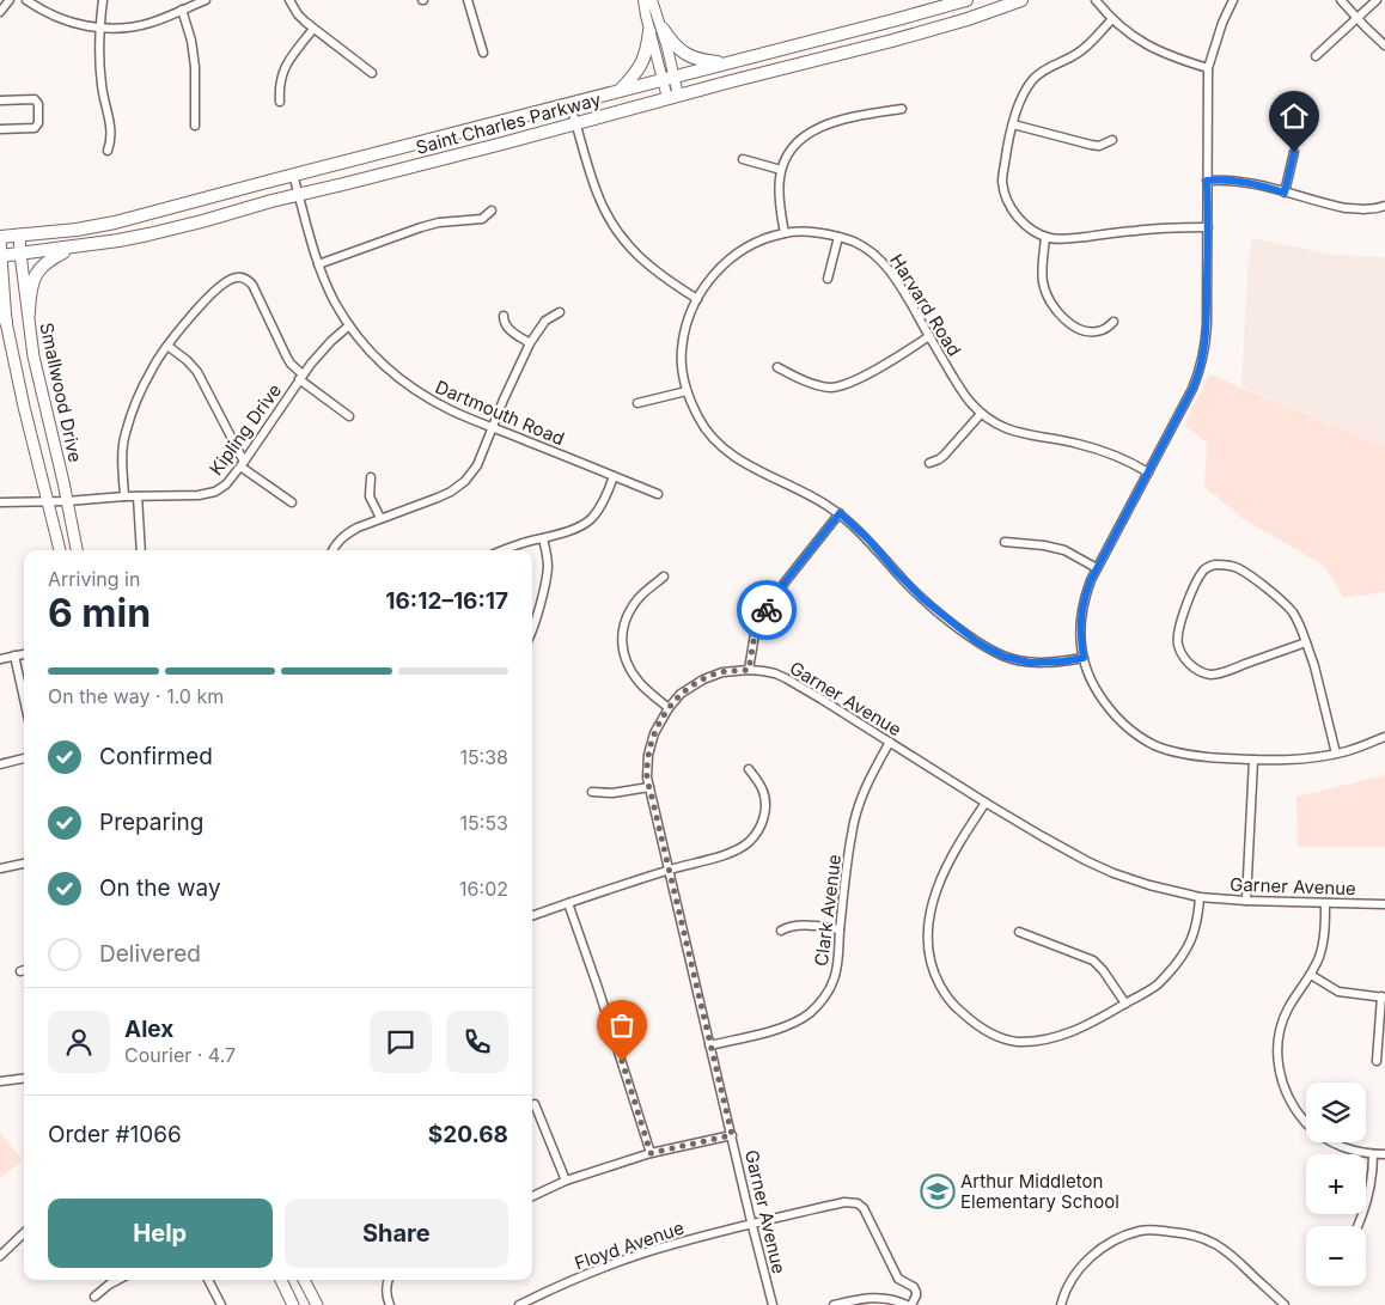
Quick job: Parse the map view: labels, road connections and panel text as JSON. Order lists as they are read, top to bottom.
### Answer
{
  "streets": {
    "main road": ["Saint Charles Parkway", "Smallwood Drive"],
    "street": [
      "Harvard Road",
      "Dartmouth Road",
      "Kipling Drive",
      "Garner Avenue",
      "Clark Avenue",
      "Floyd Avenue"
    ]
  },
  "crossings": [
    ["Saint Charles Parkway", "Smallwood Drive"],
    ["Saint Charles Parkway", "Dartmouth Road"],
    ["Smallwood Drive", "Kipling Drive"],
    ["Dartmouth Road", "Kipling Drive"],
    ["Garner Avenue", "Clark Avenue"],
    ["Garner Avenue", "Floyd Avenue"]
  ],
  "places": {
    "school or university": ["Arthur Middleton Elementary School"]
  },
  "page": {
    "heading": ["6 min", "Arriving in", "16:12–16:17"],
    "panel": [
      "Alex",
      "Courier · 4.7",
      "Order #1066",
      "$20.68"
    ],
    "bar": "On the way · 1.0 km",
    "list": [
      ["Confirmed", "15:38"],
      ["Preparing", "15:53"],
      ["On the way", "16:02"],
      "Delivered"
    ],
    "map_buttons": ["+", "−"],
    "buttons": ["Help", "Share"]
  }
}
